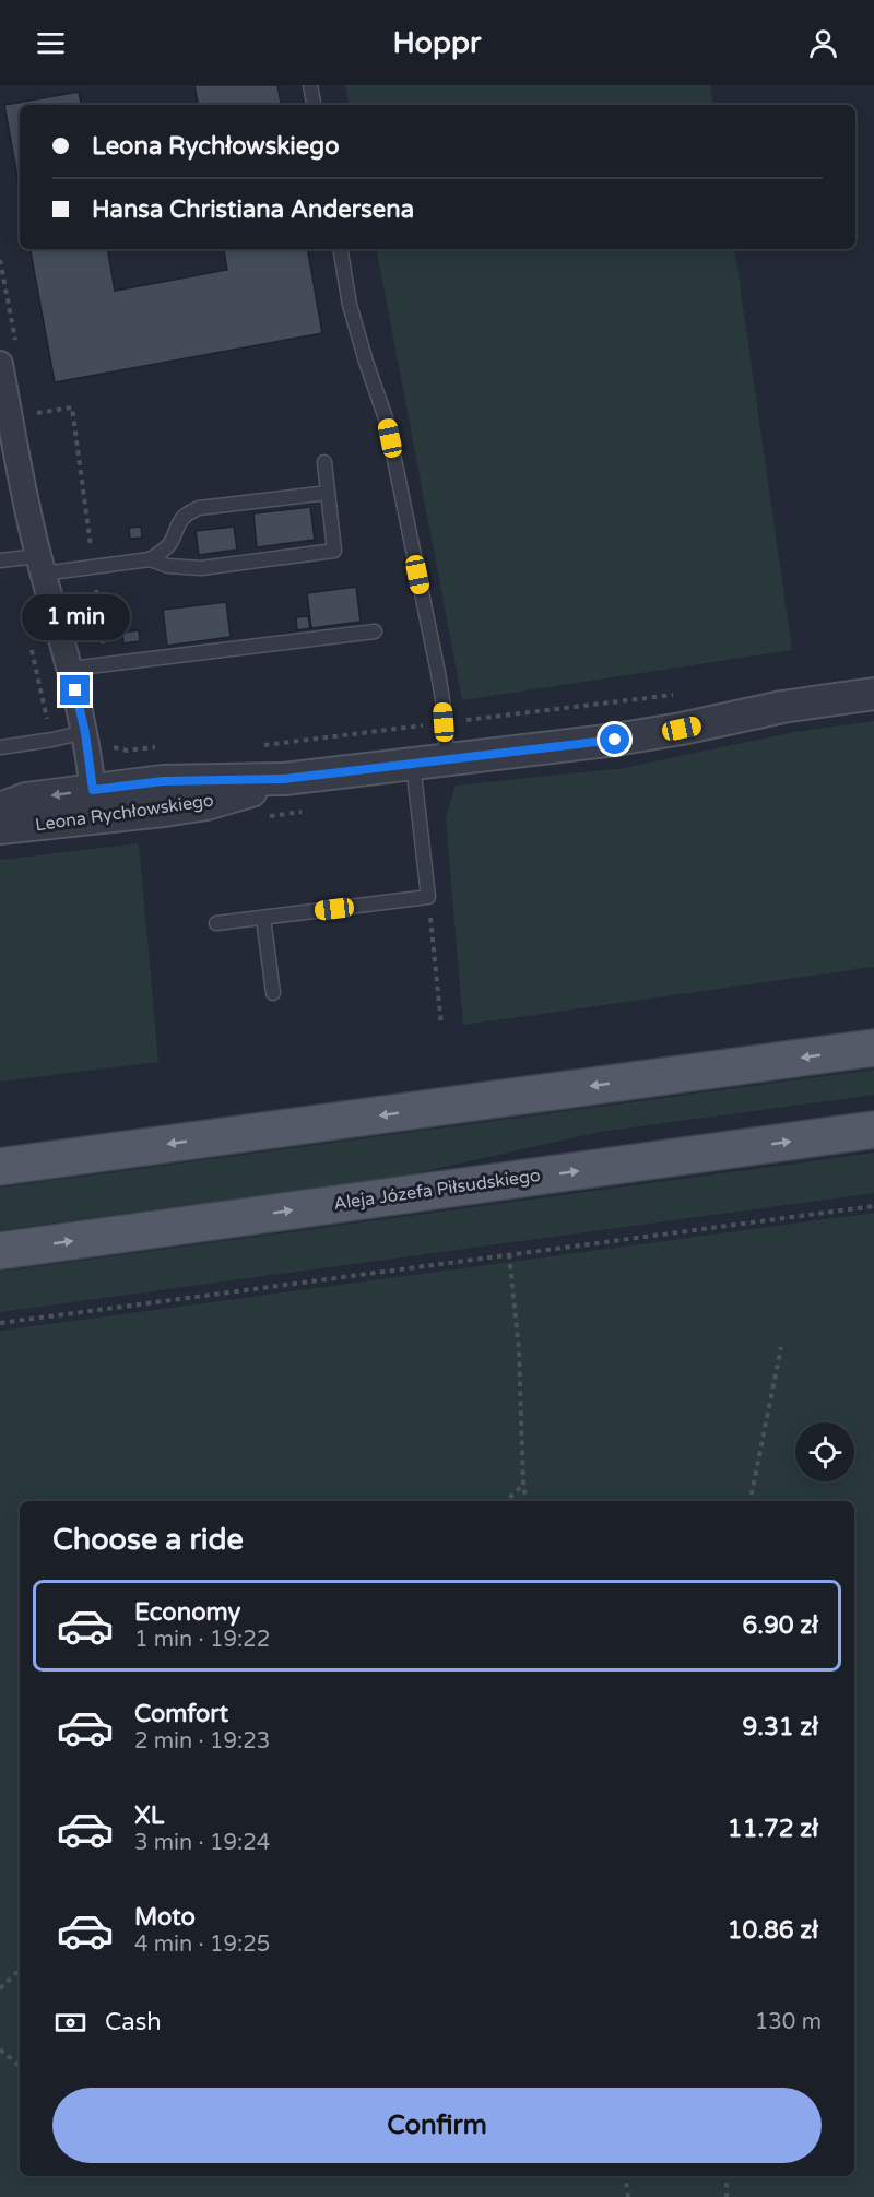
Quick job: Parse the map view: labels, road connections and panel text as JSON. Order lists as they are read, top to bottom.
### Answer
{
  "streets": {
    "main road": ["Aleja Józefa Piłsudskiego"],
    "street": ["Leona Rychłowskiego"]
  },
  "page": {
    "header": "Hoppr",
    "banner": ["Leona Rychłowskiego", "Hansa Christiana Andersena"],
    "bubble": "1 min",
    "heading": "Choose a ride",
    "list": [
      {
        "name": "Economy",
        "note": "1 min · 19:22",
        "value": "6.90 zł"
      },
      {
        "name": "Comfort",
        "note": "2 min · 19:23",
        "value": "9.31 zł"
      },
      {
        "name": "XL",
        "note": "3 min · 19:24",
        "value": "11.72 zł"
      },
      {
        "name": "Moto",
        "note": "4 min · 19:25",
        "value": "10.86 zł"
      }
    ],
    "pay": ["Cash", "130 m"],
    "buttons": "Confirm"
  }
}
